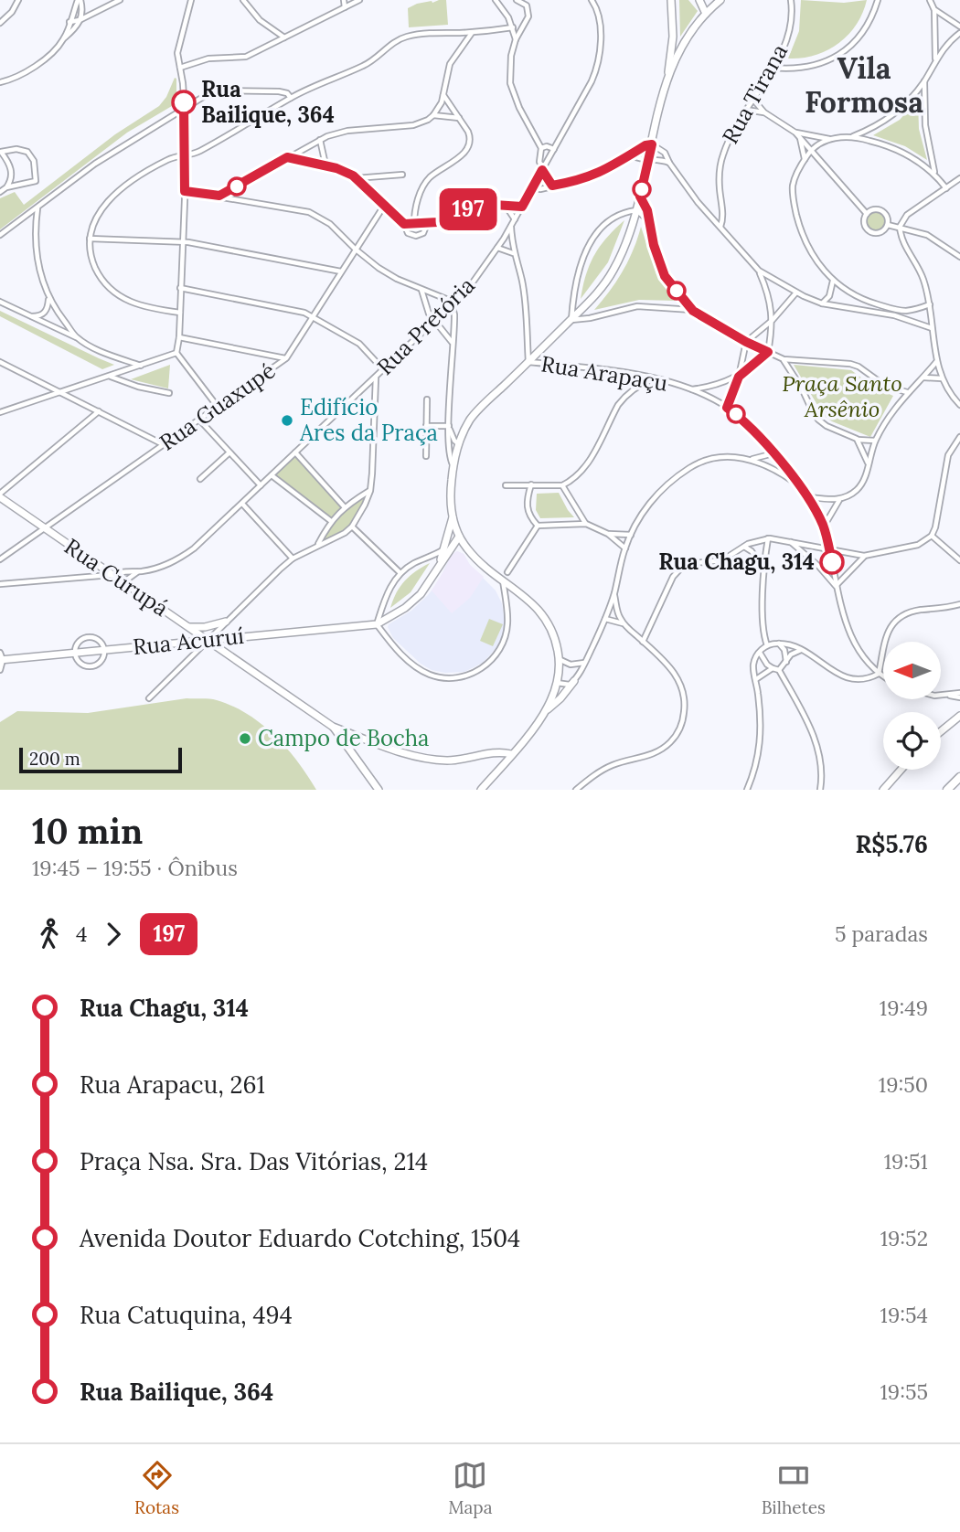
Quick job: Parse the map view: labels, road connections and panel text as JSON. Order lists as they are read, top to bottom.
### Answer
{
  "streets": {
    "main road": ["Rua Curupá", "Rua Acuruí"],
    "street": [
      "Rua Tirana",
      "Rua Pretória",
      "Rua Arapaçu",
      "Rua Guaxupé"
    ]
  },
  "crossings": [
    ["Rua Pretória", "Rua Curupá"],
    ["Rua Guaxupé", "Rua Curupá"],
    ["Rua Curupá", "Rua Acuruí"]
  ],
  "districts": ["Vila Formosa"],
  "parks": ["Praça Santo Arsênio"],
  "places": [
    "Rua Bailique, 364",
    "Edifício Ares da Praça",
    "Rua Chagu, 314",
    "Campo de Bocha"
  ],
  "lines": ["bus line 197"],
  "scale_bar": "200 m",
  "north": "left",
  "page": {
    "on_map": "197",
    "scale": "200 m",
    "heading": ["10 min", "19:45 – 19:55 · Ônibus", "R$5.76"],
    "legs": ["4", "197", "5 paradas"],
    "list": [
      {
        "name": "Rua Chagu, 314",
        "value": "19:49"
      },
      {
        "name": "Rua Arapacu, 261",
        "value": "19:50"
      },
      {
        "name": "Praça Nsa. Sra. Das Vitórias, 214",
        "value": "19:51"
      },
      {
        "name": "Avenida Doutor Eduardo Cotching, 1504",
        "value": "19:52"
      },
      {
        "name": "Rua Catuquina, 494",
        "value": "19:54"
      },
      {
        "name": "Rua Bailique, 364",
        "value": "19:55"
      }
    ],
    "tabs": ["Rotas", "Mapa", "Bilhetes"]
  }
}
